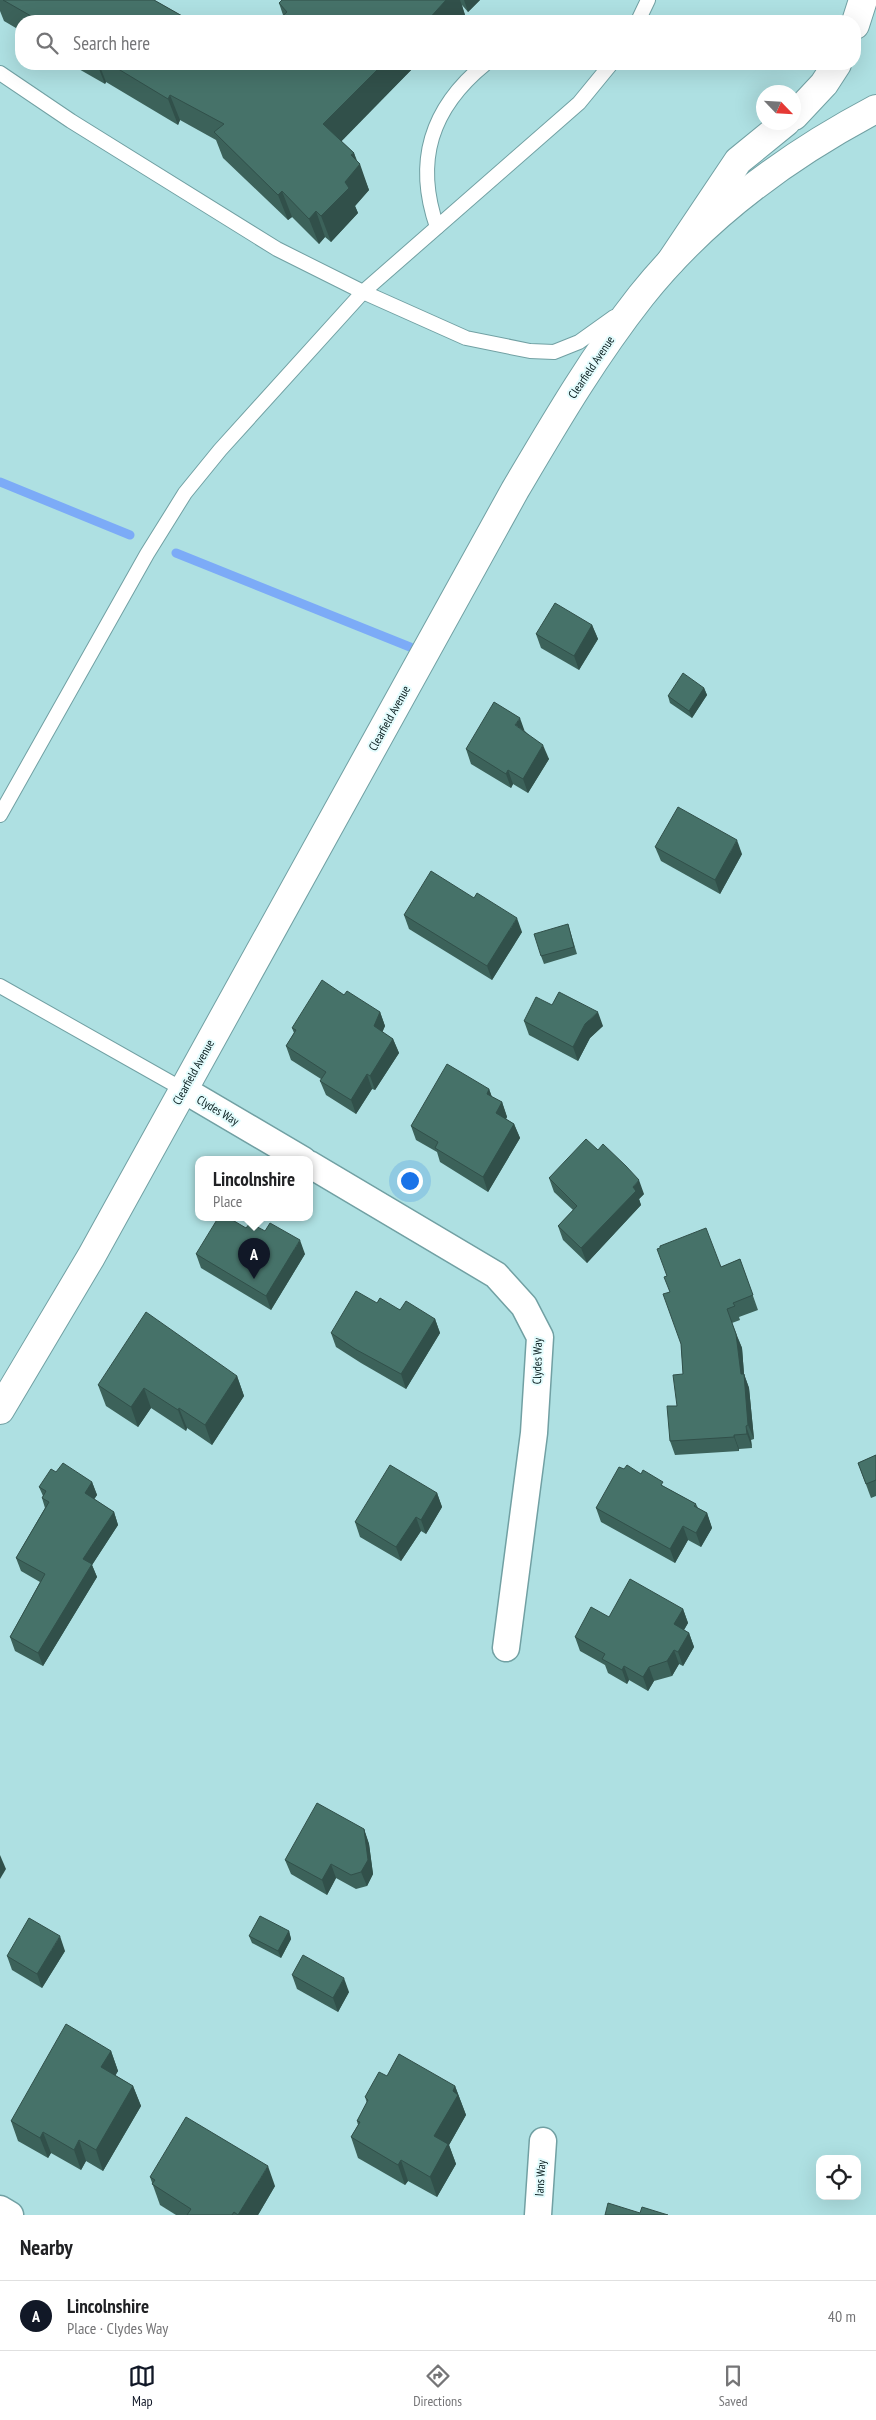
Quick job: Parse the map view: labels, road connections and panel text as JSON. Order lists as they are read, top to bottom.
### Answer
{
  "streets": {
    "street": ["Clearfield Avenue", "Clydes Way", "Ians Way"]
  },
  "crossings": [
    ["Clearfield Avenue", "Clydes Way"]
  ],
  "north": "bottom right",
  "page": {
    "search": "Search here",
    "popup": ["Lincolnshire", "Place"],
    "pins": "A",
    "heading": "Nearby",
    "list": [
      {
        "mark": "A",
        "name": "Lincolnshire",
        "note": "Place · Clydes Way",
        "value": "40 m"
      }
    ],
    "nav": ["Map", "Directions", "Saved"]
  }
}
